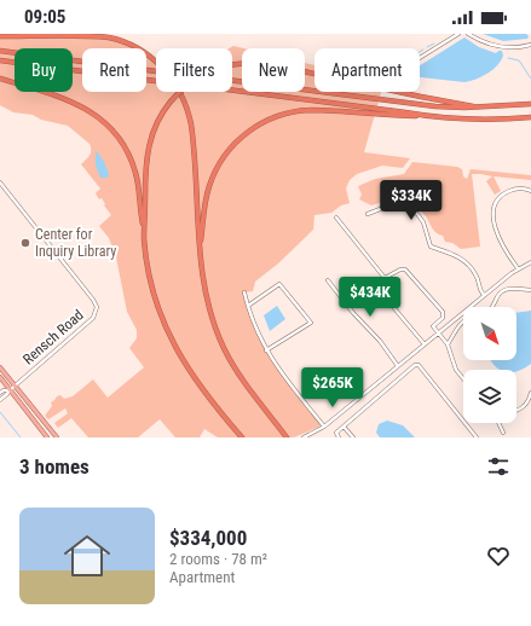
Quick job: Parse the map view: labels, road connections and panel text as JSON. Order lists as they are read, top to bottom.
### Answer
{
  "streets": {
    "street": ["Rensch Road"]
  },
  "places": ["Center for Inquiry Library"],
  "north": "bottom right",
  "page": {
    "status": "09:05",
    "chip": [
      "Buy",
      "Rent",
      "Filters",
      "New",
      "Apartment"
    ],
    "price": ["$334K", "$434K", "$265K"],
    "heading": "3 homes",
    "list": [
      {
        "name": "$334,000",
        "note": "2 rooms · 78 m² · Apartment"
      }
    ]
  }
}
